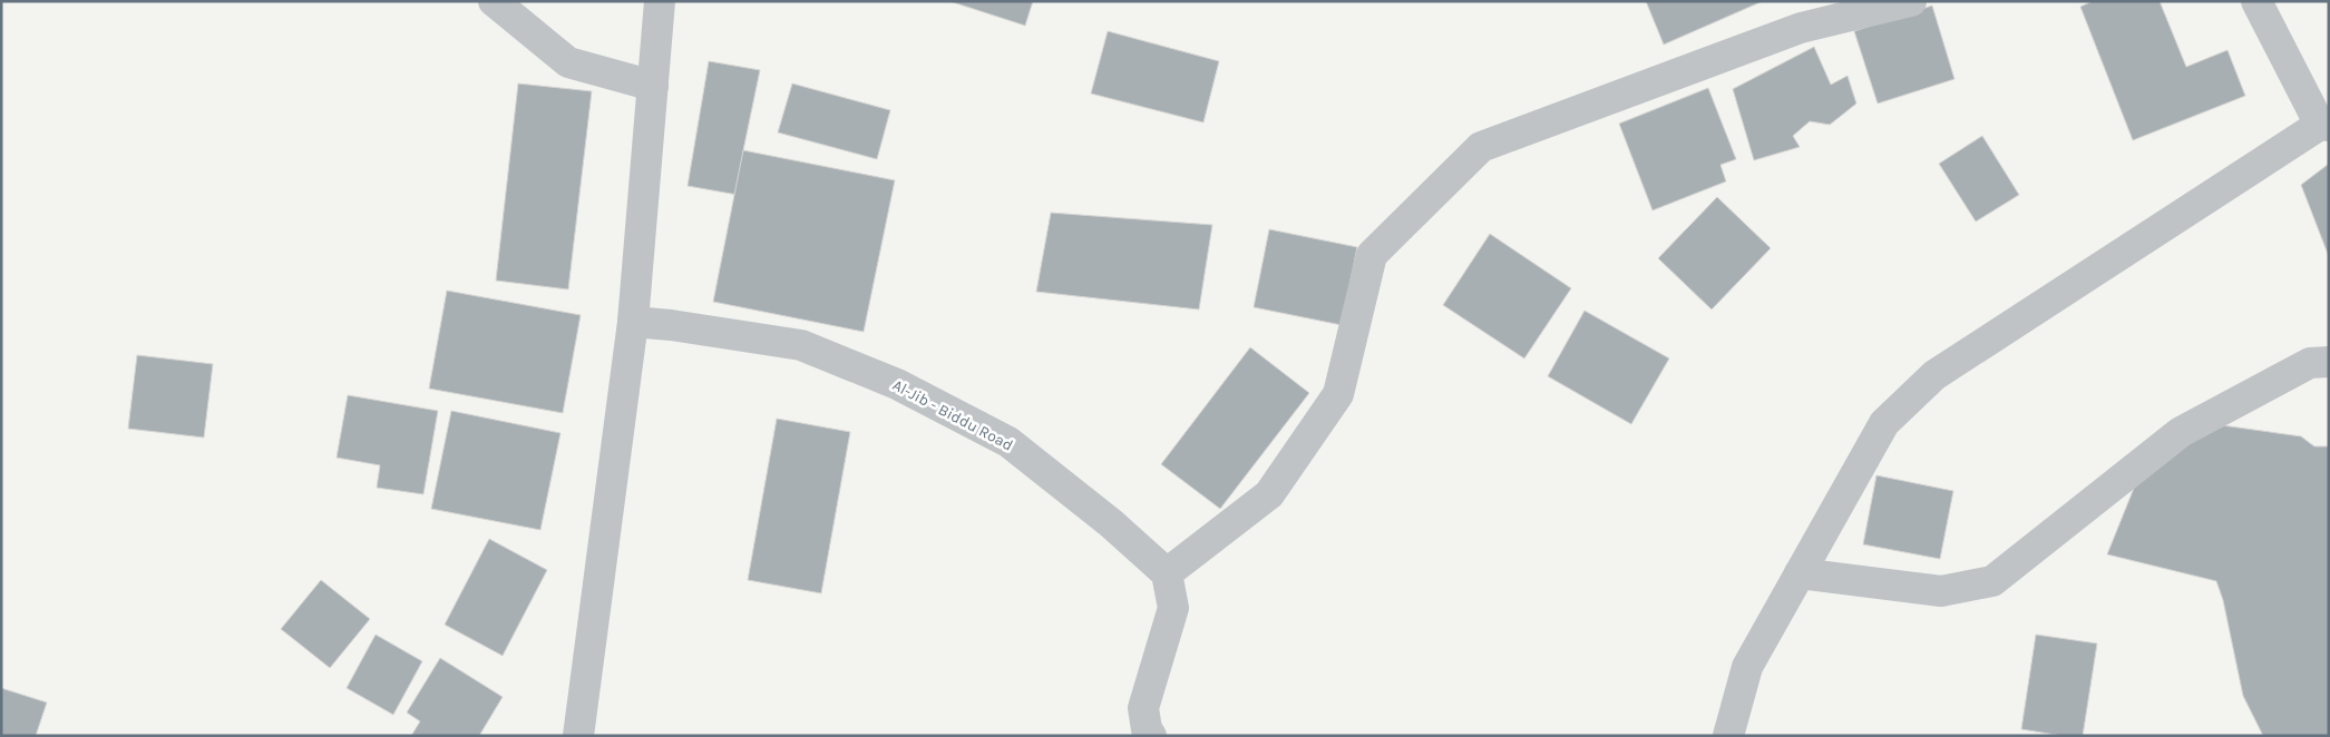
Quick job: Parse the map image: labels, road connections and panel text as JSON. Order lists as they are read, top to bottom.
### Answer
{
  "streets": {
    "street": ["Al-Jib - Biddu Road"]
  }
}
